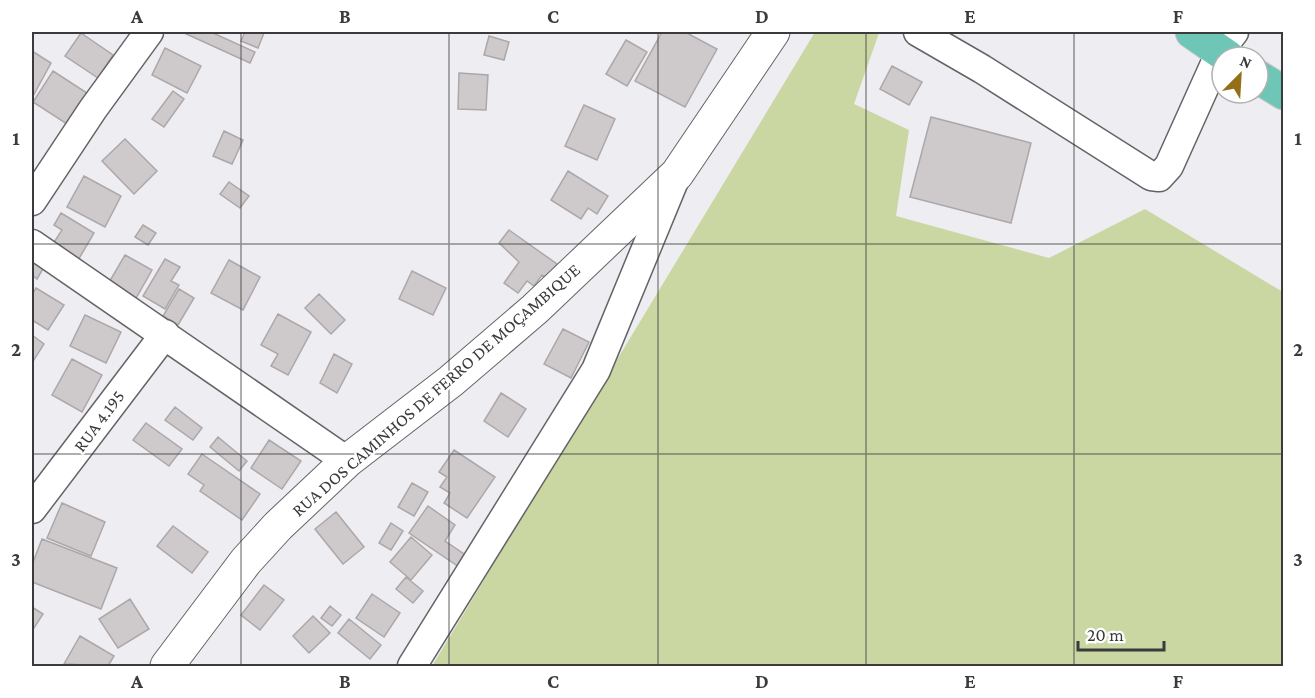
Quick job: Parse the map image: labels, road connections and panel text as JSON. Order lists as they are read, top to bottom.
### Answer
{
  "streets": {
    "street": ["RUA DOS CAMINHOS DE FERRO DE MOÇAMBIQUE", "RUA 4.195"]
  },
  "scale_bar": "20 m",
  "north": "top right",
  "grid": {
    "columns": [
      "A",
      "B",
      "C",
      "D",
      "E",
      "F"
    ],
    "rows": ["1", "2", "3"]
  }
}
